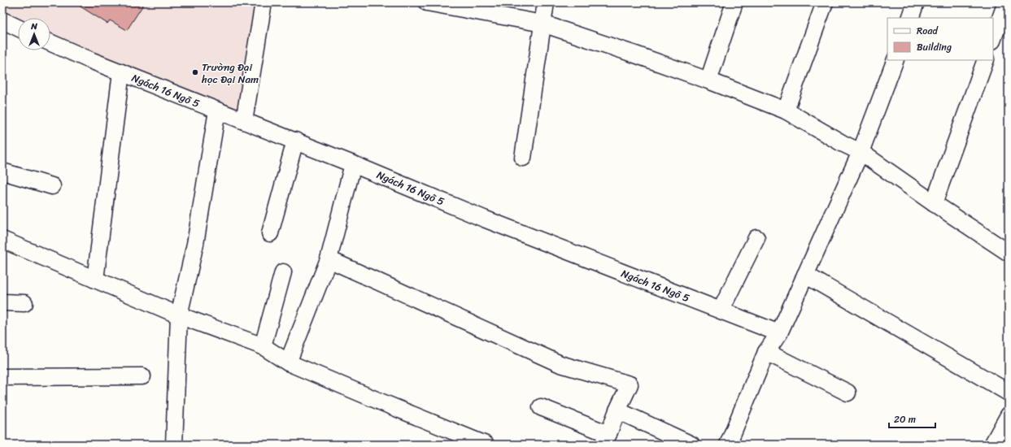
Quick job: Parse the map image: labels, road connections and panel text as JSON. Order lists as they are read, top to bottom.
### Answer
{
  "streets": {
    "lane": ["Ngách 16 Ngõ 5"]
  },
  "places": ["Trường Đại học Đại Nam"],
  "legend": ["Road", "Building"],
  "scale_bar": "20 m",
  "north": "top"
}
